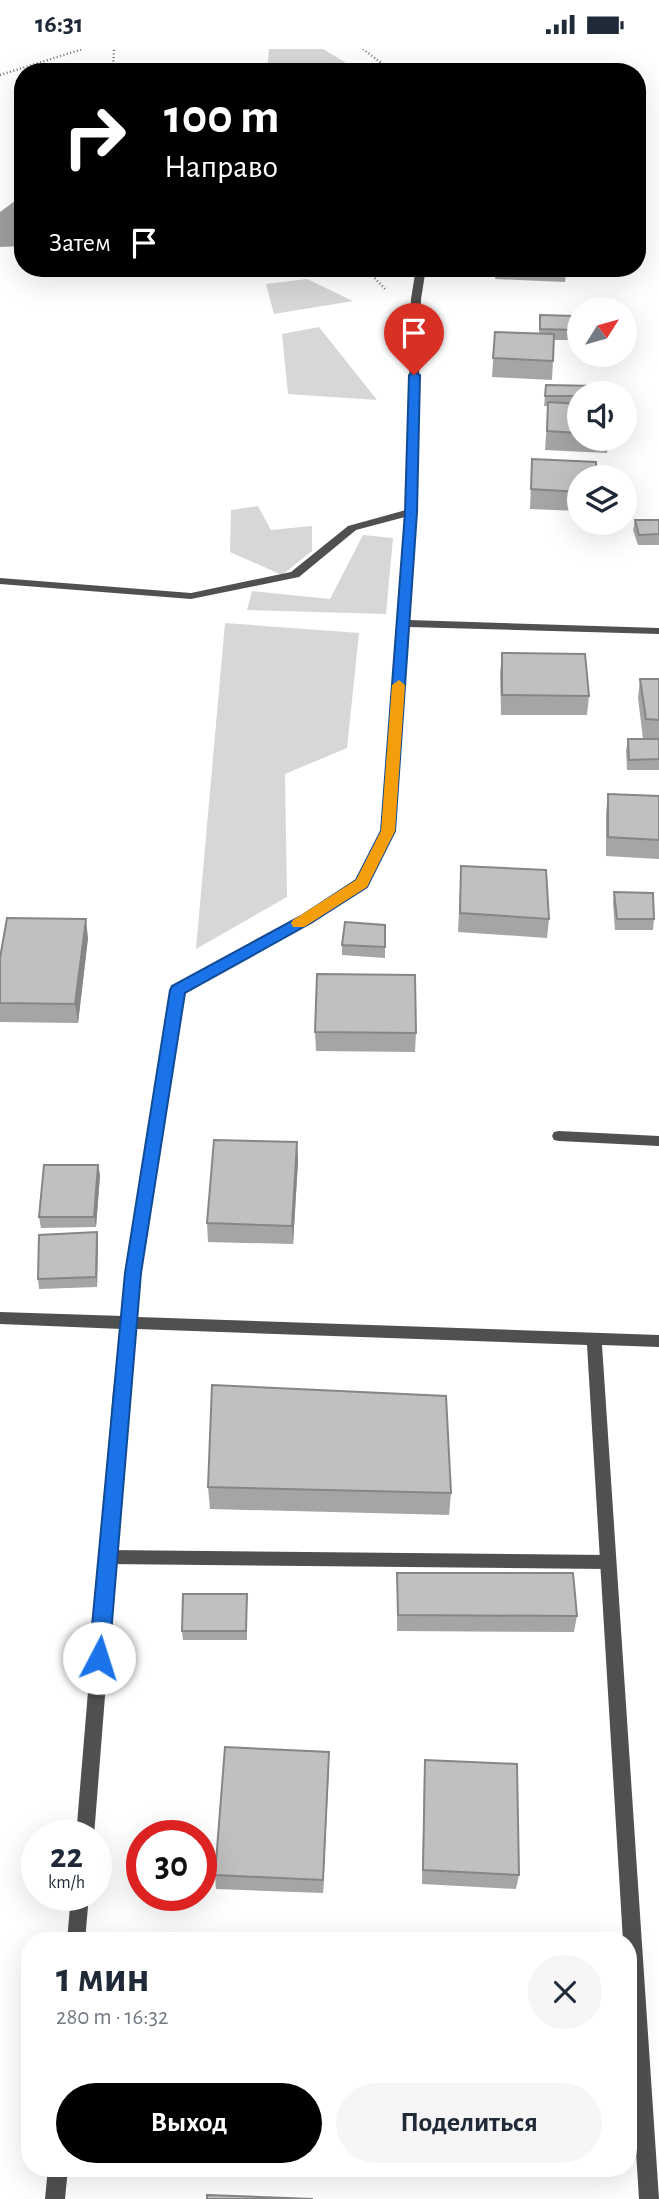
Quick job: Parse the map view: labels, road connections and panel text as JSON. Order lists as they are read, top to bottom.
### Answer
{
  "north": "top right",
  "page": {
    "status": "16:31",
    "turn": ["100 m", "Направо"],
    "then": "Затем",
    "speed": "22 km/h",
    "limit": "30",
    "heading": ["1 мин", "280 m · 16:32"],
    "buttons": ["Выход", "Поделиться"]
  }
}
